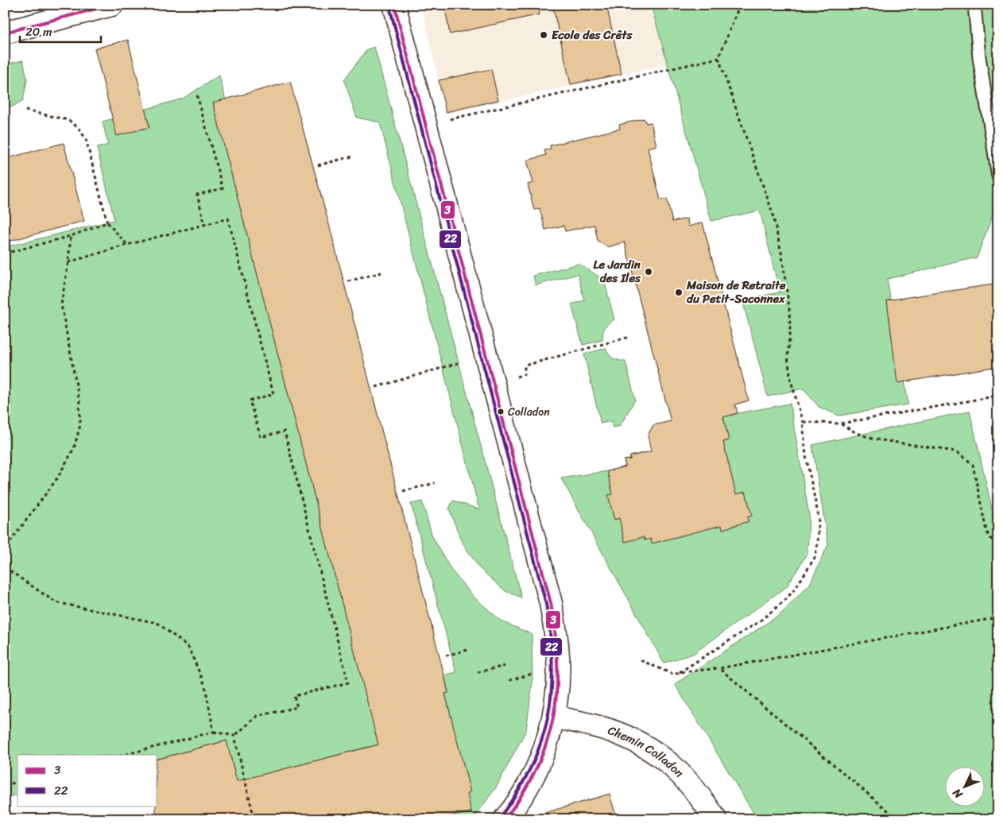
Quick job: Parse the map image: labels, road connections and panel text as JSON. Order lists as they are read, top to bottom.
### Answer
{
  "streets": {
    "street": ["Chemin Colladon"]
  },
  "places": [
    "Ecole des Crêts",
    "Le Jardin des Iles",
    "Maison de Retraite du Petit-Saconnex",
    "Colladon"
  ],
  "lines": ["transit line 3", "transit line 22"],
  "legend": ["3", "22"],
  "scale_bar": "20 m",
  "north": "bottom left"
}
